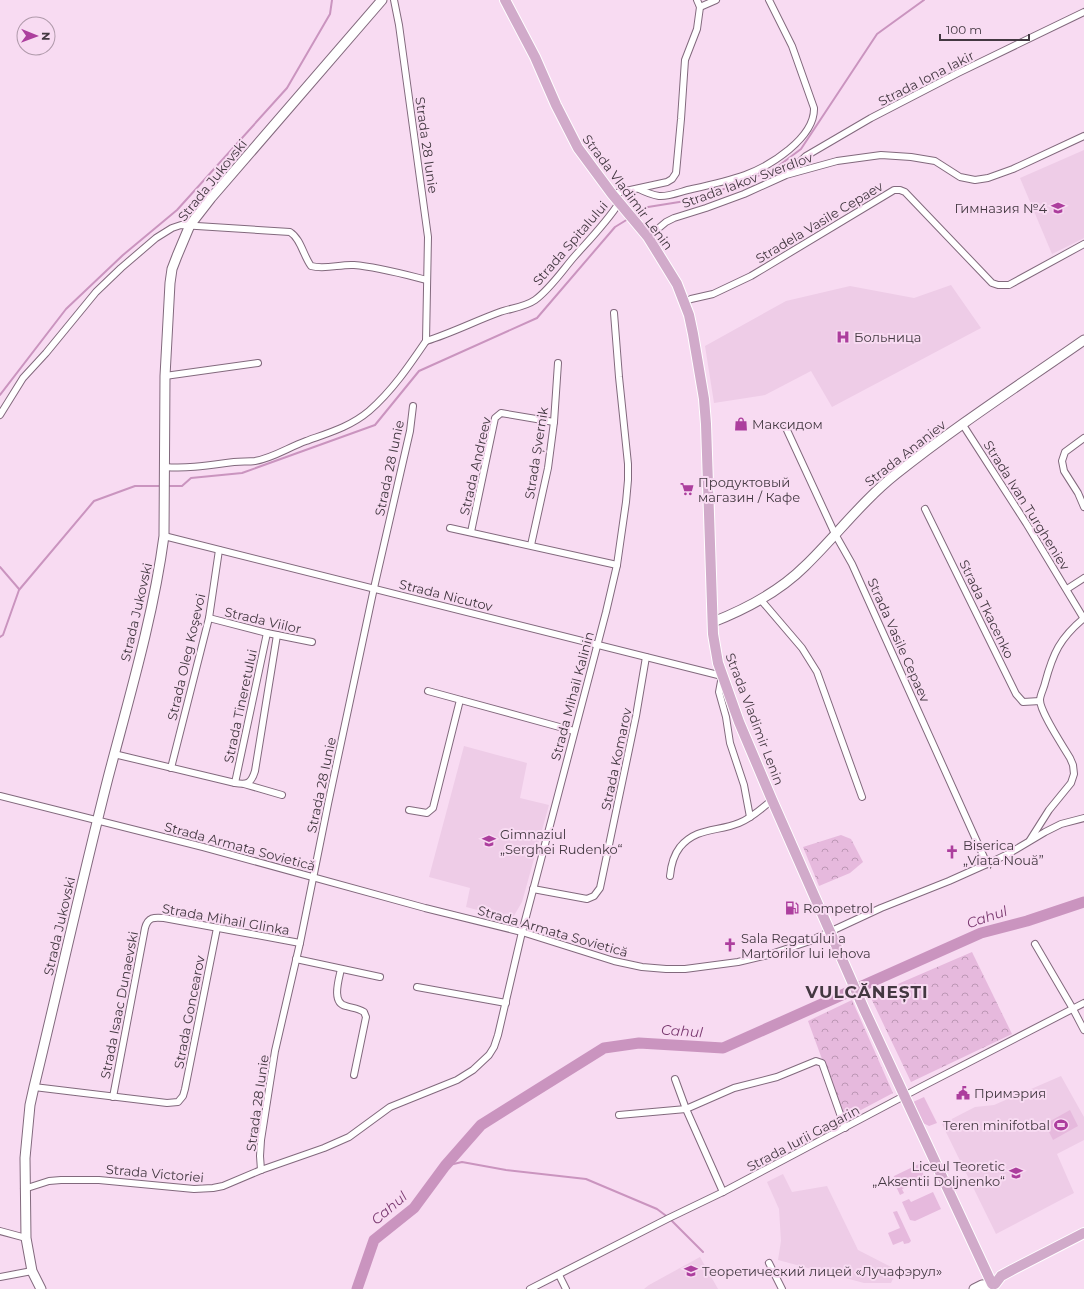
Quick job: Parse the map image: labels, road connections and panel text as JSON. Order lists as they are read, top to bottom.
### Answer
{
  "streets": {
    "main road": ["Strada Jukovski", "Strada Vladimir Lenin", "Strada Ananiev"],
    "street": [
      "Strada Iona Iakir",
      "Strada 28 Iunie",
      "Strada Iakov Sverdlov",
      "Stradela Vasile Cepaev",
      "Strada Spitalului",
      "Strada Șvernik",
      "Strada Andreev",
      "Strada Ivan Turgheniev",
      "Strada Nicutov",
      "Strada Tkacenko",
      "Strada Viilor",
      "Strada Vasile Cepaev",
      "Strada Oleg Koşevoi",
      "Strada Mihail Kalinin",
      "Strada Tineretului",
      "Strada Komarov",
      "Strada Armata Sovietică",
      "Strada Mihail Glinka",
      "Strada Isaac Dunaevski",
      "Strada Goncearov",
      "Strada Iurii Gagarin",
      "Strada Victoriei"
    ]
  },
  "crossings": [
    ["Strada Iona Iakir", "Strada Iakov Sverdlov"],
    ["Strada 28 Iunie", "Strada Spitalului"],
    ["Strada 28 Iunie", "Strada Nicutov"],
    ["Strada 28 Iunie", "Strada Armata Sovietică"],
    ["Strada 28 Iunie", "Strada Mihail Glinka"],
    ["Strada 28 Iunie", "Strada Victoriei"],
    ["Strada Jukovski", "Strada Nicutov"],
    ["Strada Jukovski", "Strada Armata Sovietică"],
    ["Strada Jukovski", "Strada Isaac Dunaevski"],
    ["Strada Jukovski", "Strada Victoriei"],
    ["Strada Iakov Sverdlov", "Strada Vladimir Lenin"],
    ["Strada Vladimir Lenin", "Stradela Vasile Cepaev"],
    ["Strada Vladimir Lenin", "Strada Spitalului"],
    ["Strada Vladimir Lenin", "Strada Ananiev"],
    ["Strada Vladimir Lenin", "Strada Nicutov"],
    ["Strada Vladimir Lenin", "Strada Armata Sovietică"],
    ["Strada Vladimir Lenin", "Strada Iurii Gagarin"],
    ["Strada Șvernik", "Strada Andreev"],
    ["Strada Ananiev", "Strada Ivan Turgheniev"],
    ["Strada Ananiev", "Strada Vasile Cepaev"],
    ["Strada Nicutov", "Strada Oleg Koşevoi"],
    ["Strada Nicutov", "Strada Mihail Kalinin"],
    ["Strada Nicutov", "Strada Komarov"],
    ["Strada Viilor", "Strada Oleg Koşevoi"],
    ["Strada Viilor", "Strada Tineretului"],
    ["Strada Vasile Cepaev", "Strada Armata Sovietică"],
    ["Strada Mihail Kalinin", "Strada Komarov"],
    ["Strada Mihail Kalinin", "Strada Armata Sovietică"],
    ["Strada Mihail Kalinin", "Strada Victoriei"],
    ["Strada Mihail Glinka", "Strada Isaac Dunaevski"],
    ["Strada Mihail Glinka", "Strada Goncearov"],
    ["Strada Isaac Dunaevski", "Strada Goncearov"]
  ],
  "districts": ["VULCĂNEȘTI"],
  "water": ["Cahul"],
  "places": {
    "school or university": [
      "Гимназия №4",
      "Gimnaziul „Serghei Rudenko“",
      "Liceul Teoretic „Aksentii Doljnenko“",
      "Теоретический лицей «Лучафэрул»"
    ],
    "hospital": ["Больница"],
    "shop": ["Максидом"],
    "supermarket": ["Продуктовый магазин / Кафе"],
    "church": ["Biserica „Viața Nouă”", "Sala Regatului a Martorilor lui Iehova"],
    "fuel station": ["Rompetrol"],
    "public building": ["Примэрия"],
    "sports": ["Teren minifotbal"]
  },
  "scale_bar": "100 m",
  "north": "right"
}
